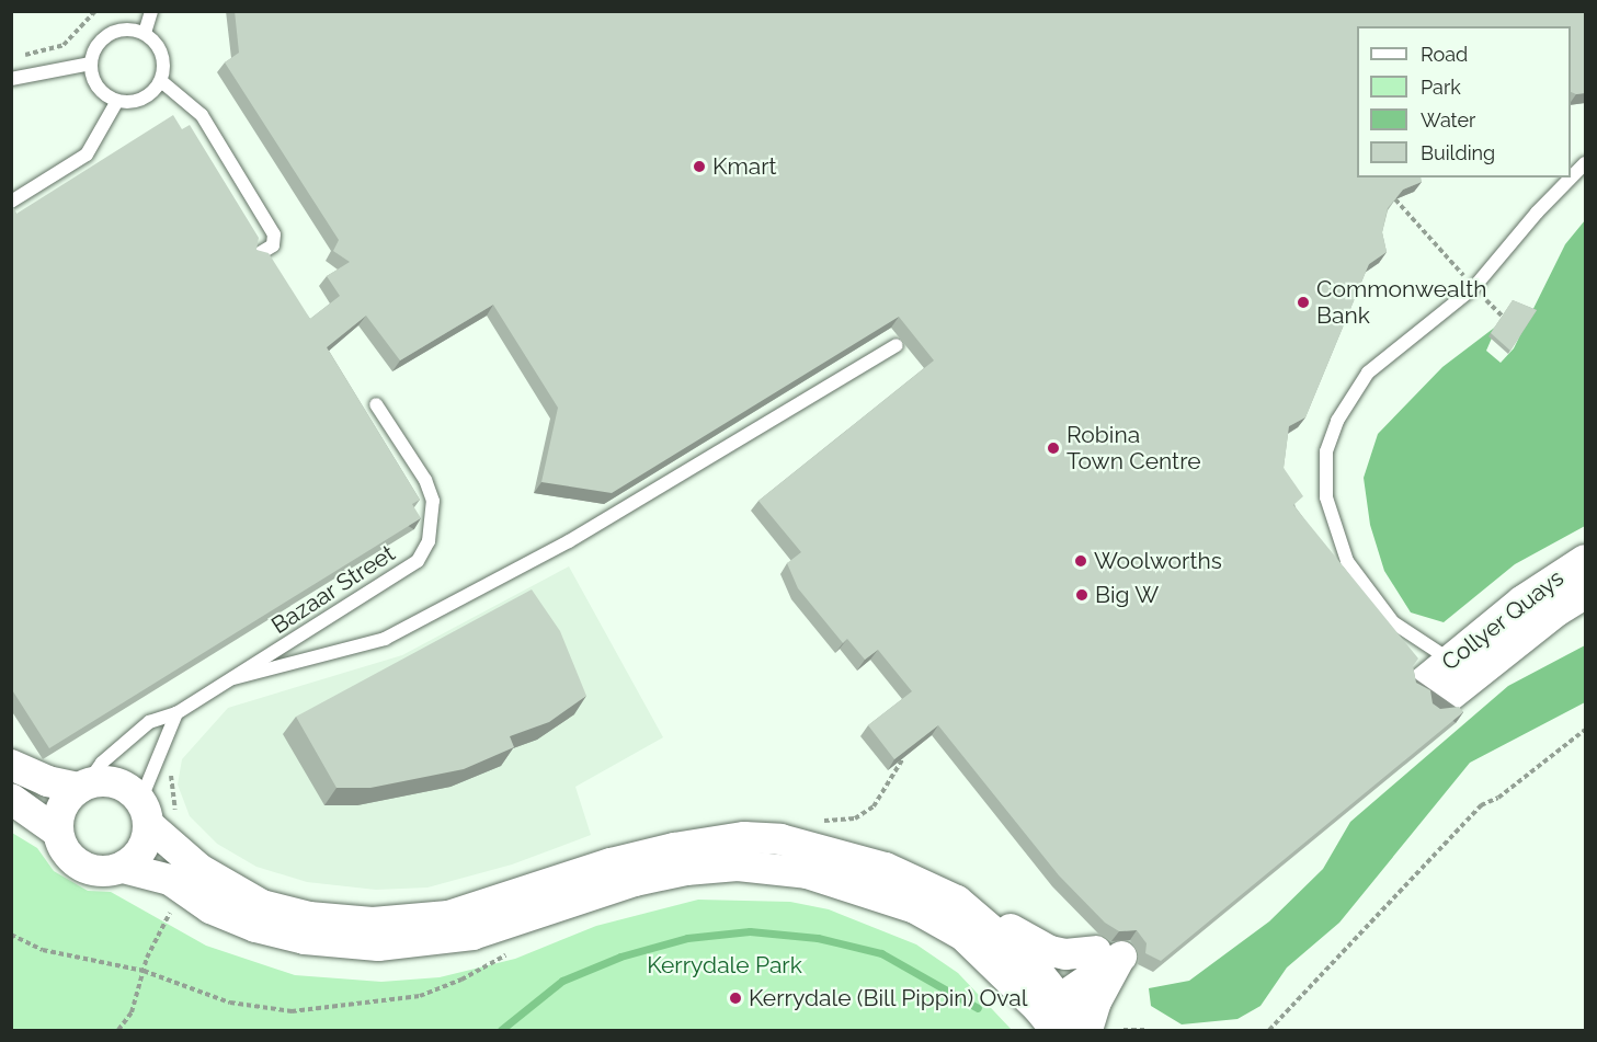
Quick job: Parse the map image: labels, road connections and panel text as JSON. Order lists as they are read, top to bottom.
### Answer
{
  "streets": {
    "street": ["Collyer Quays"],
    "lane": ["Bazaar Street"]
  },
  "parks": ["Kerrydale Park"],
  "places": [
    "Kmart",
    "Commonwealth Bank",
    "Robina Town Centre",
    "Woolworths",
    "Big W",
    "Kerrydale (Bill Pippin) Oval"
  ],
  "legend": [
    "Road",
    "Park",
    "Water",
    "Building"
  ]
}
